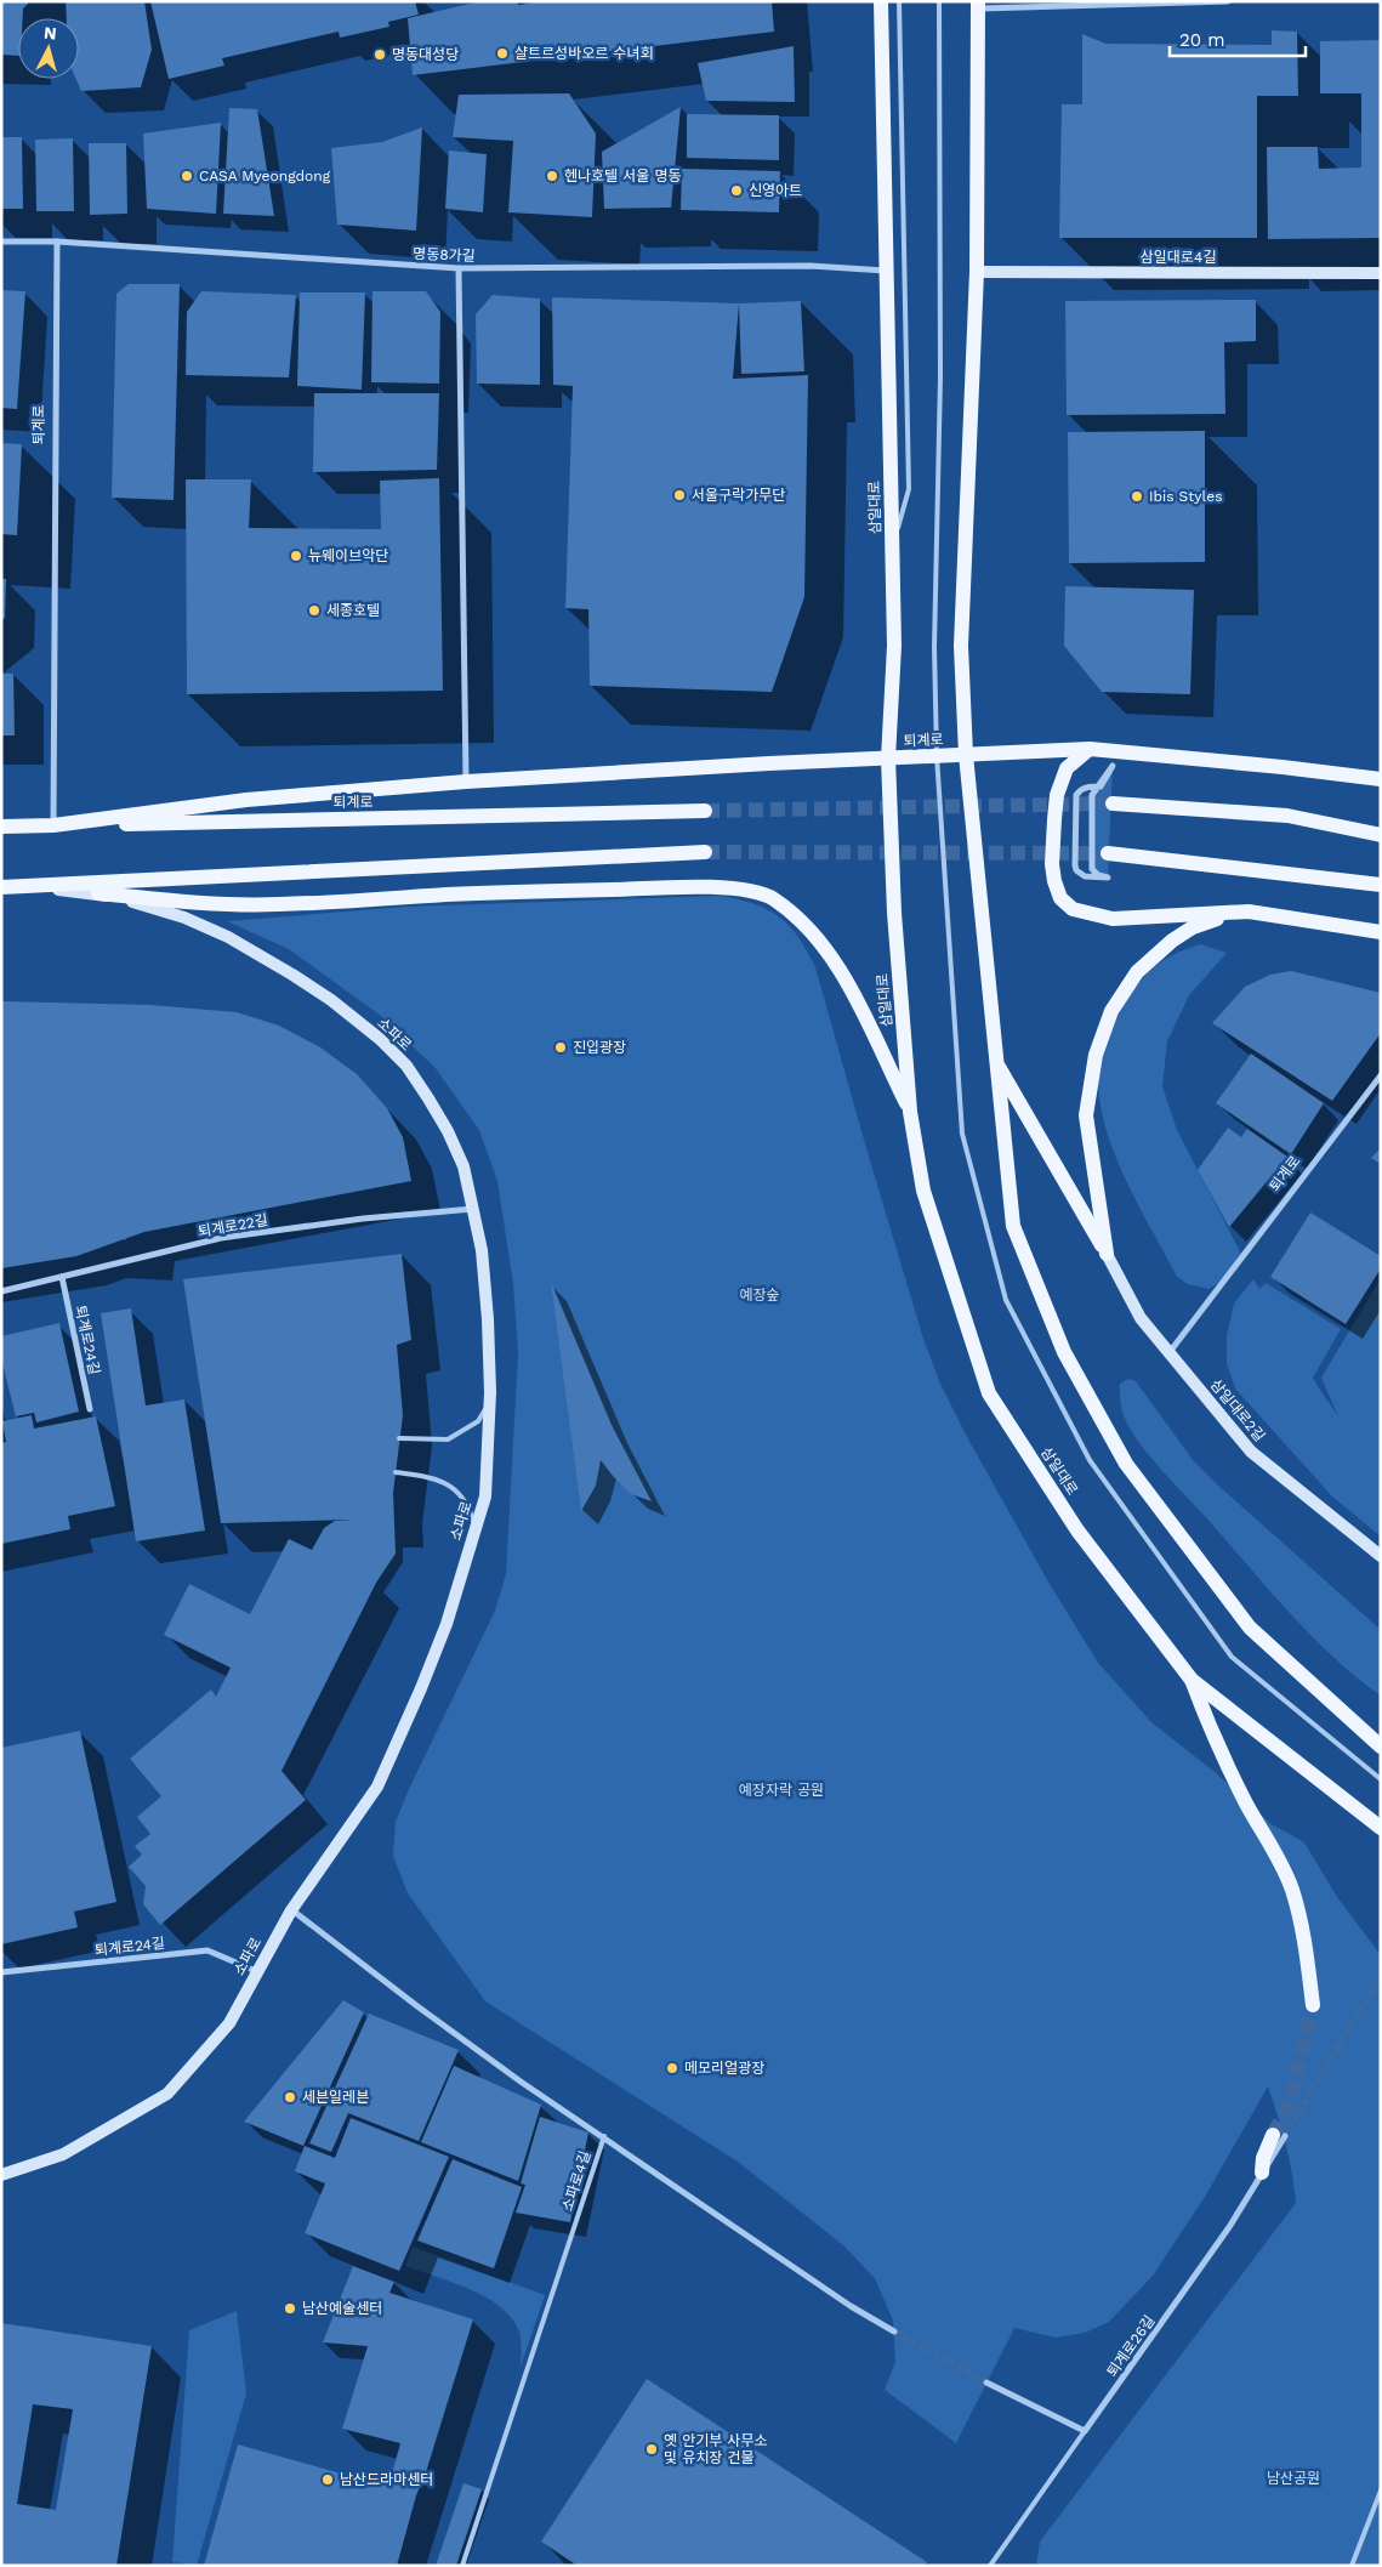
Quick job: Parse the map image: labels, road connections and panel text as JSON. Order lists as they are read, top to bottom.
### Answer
{
  "streets": {
    "main road": ["퇴계로", "삼일대로"],
    "street": [
      "명동8가길",
      "삼일대로4길",
      "소파로",
      "퇴계로22길",
      "퇴계로24길",
      "삼일대로2길",
      "소파로4길",
      "퇴계로26길"
    ]
  },
  "crossings": [
    ["명동8가길", "퇴계로"],
    ["명동8가길", "삼일대로"],
    ["퇴계로", "삼일대로"],
    ["퇴계로", "삼일대로2길"],
    ["소파로", "퇴계로22길"],
    ["소파로", "퇴계로24길"],
    ["소파로", "소파로4길"],
    ["퇴계로22길", "퇴계로24길"]
  ],
  "parks": ["예장숲", "예장자락 공원", "남산공원"],
  "places": [
    "샬트르성바오르 수녀회",
    "명동대성당",
    "CASA Myeongdong",
    "헨나호텔 서울 명동",
    "신영아트",
    "서울구락가무단",
    "Ibis Styles",
    "뉴웨이브악단",
    "세종호텔",
    "진입광장",
    "메모리얼광장",
    "세븐일레븐",
    "남산예술센터",
    "옛 안기부 사무소 및 유치장 건물",
    "남산드라마센터"
  ],
  "scale_bar": "20 m",
  "north": "top"
}
